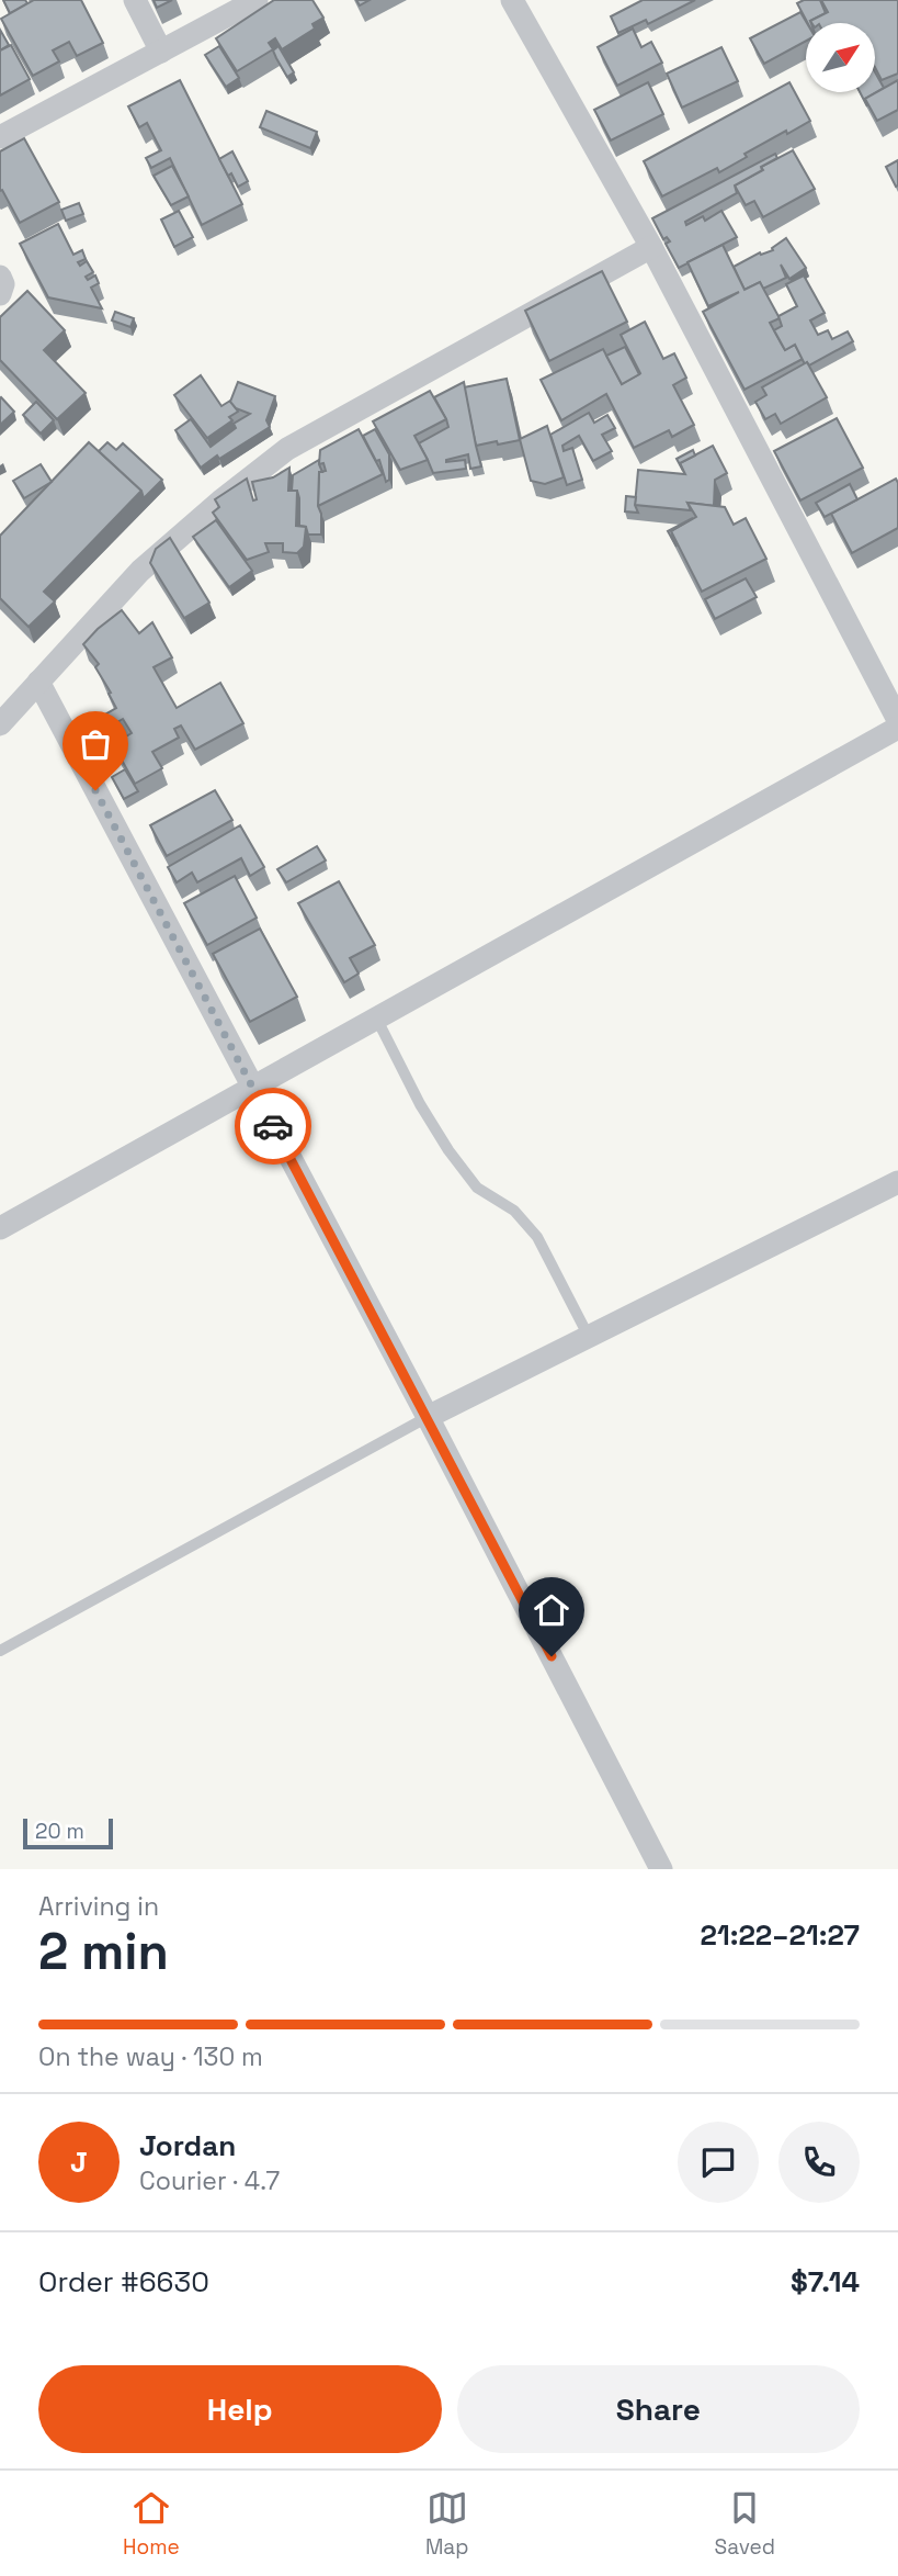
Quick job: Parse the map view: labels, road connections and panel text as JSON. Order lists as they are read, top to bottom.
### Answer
{
  "scale_bar": "20 m",
  "north": "top right",
  "page": {
    "scale": "20 m",
    "heading": ["2 min", "Arriving in", "21:22–21:27"],
    "panel": [
      "Jordan",
      "Courier · 4.7",
      "Order #6630",
      "$7.14"
    ],
    "bar": "On the way · 130 m",
    "round": "J",
    "buttons": ["Help", "Share"],
    "tabs": ["Home", "Map", "Saved"]
  }
}
